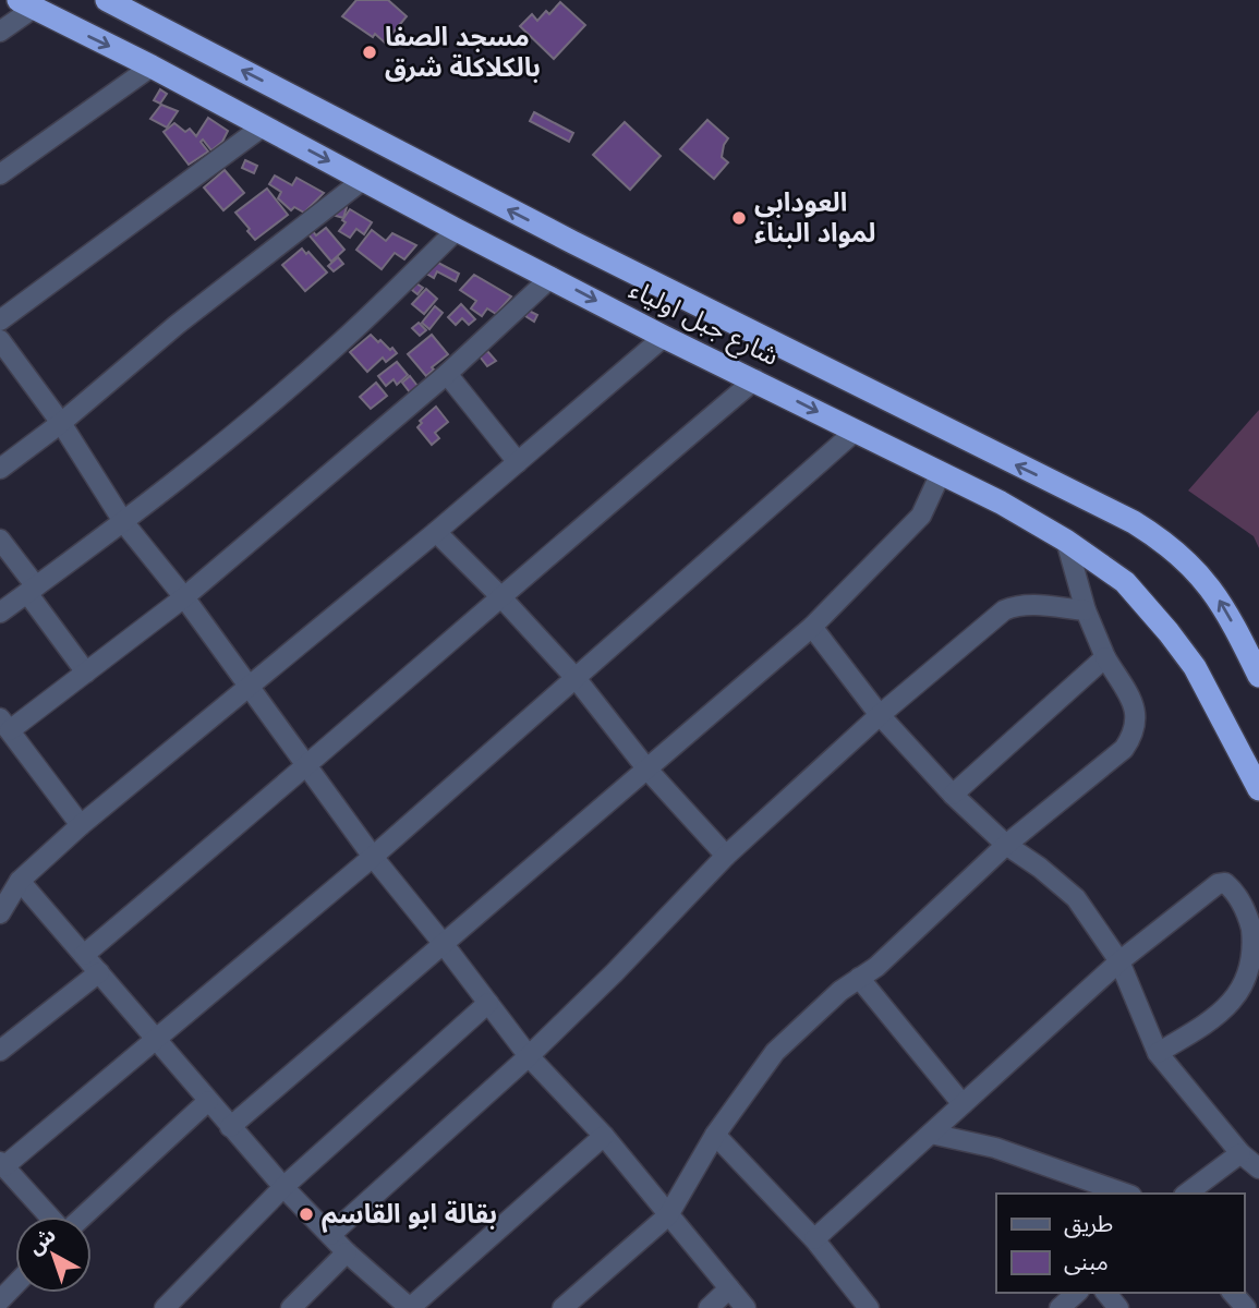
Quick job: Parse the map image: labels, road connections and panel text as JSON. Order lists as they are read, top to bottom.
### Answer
{
  "streets": {
    "highway": ["شارع جبل اولياء"]
  },
  "places": ["مسجد الصفا بالكلاكلة شرق", "العودابي لمواد البناء", "بقالة ابو القاسم"],
  "legend": ["طريق", "مبنى"],
  "north": "top left"
}
